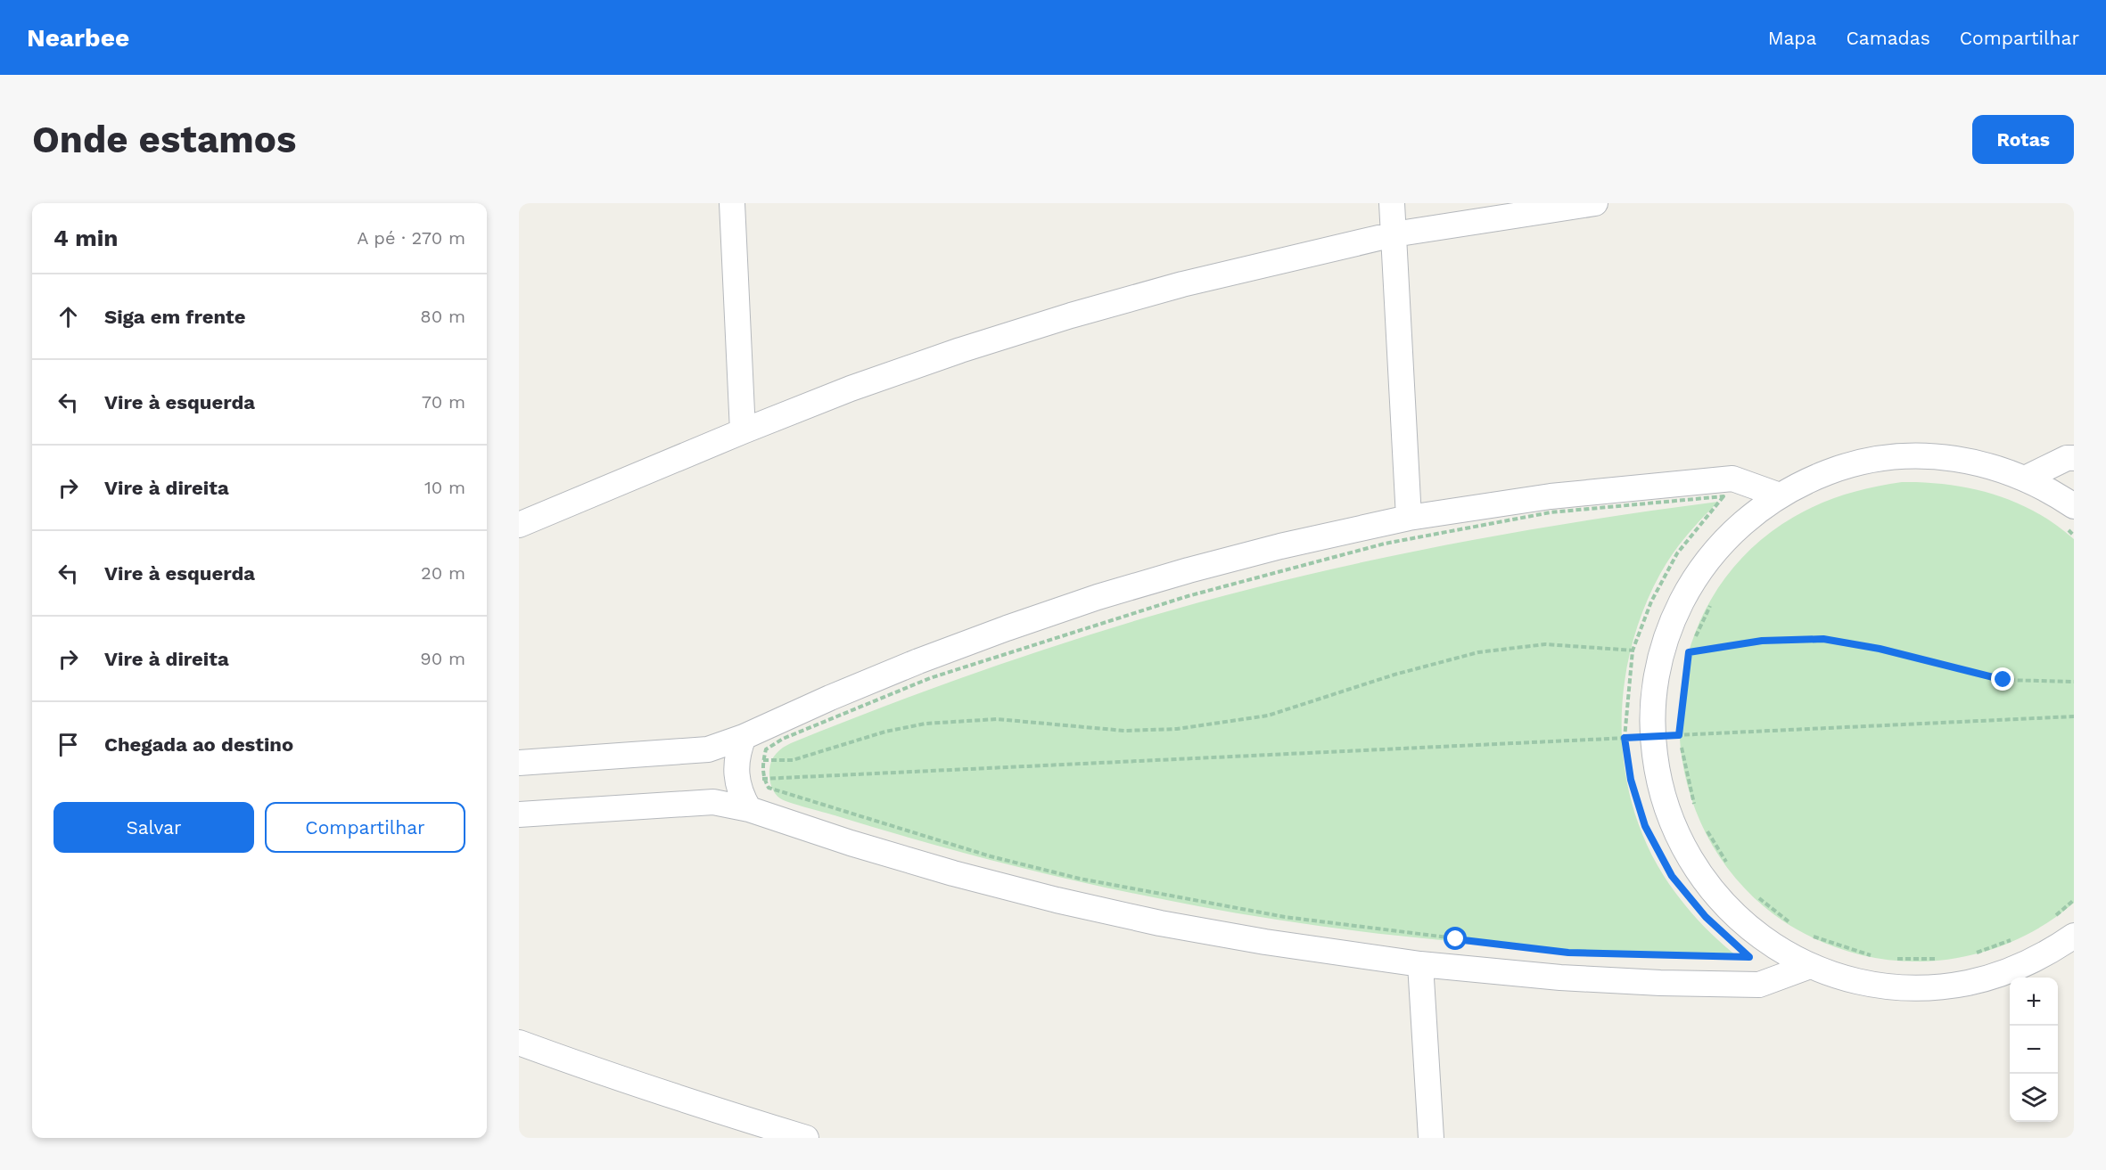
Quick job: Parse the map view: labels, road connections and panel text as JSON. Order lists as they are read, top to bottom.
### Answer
{
  "page": {
    "header": "Nearbee",
    "nav": ["Mapa", "Camadas", "Compartilhar"],
    "buttons": [
      "Rotas",
      ["Salvar", "Compartilhar"]
    ],
    "title": "Onde estamos",
    "heading": ["4 min", "A pé · 270 m"],
    "list": [
      ["Siga em frente", "80 m"],
      ["Vire à esquerda", "70 m"],
      ["Vire à direita", "10 m"],
      ["Vire à esquerda", "20 m"],
      ["Vire à direita", "90 m"],
      "Chegada ao destino"
    ],
    "map_buttons": ["+", "−"]
  }
}
